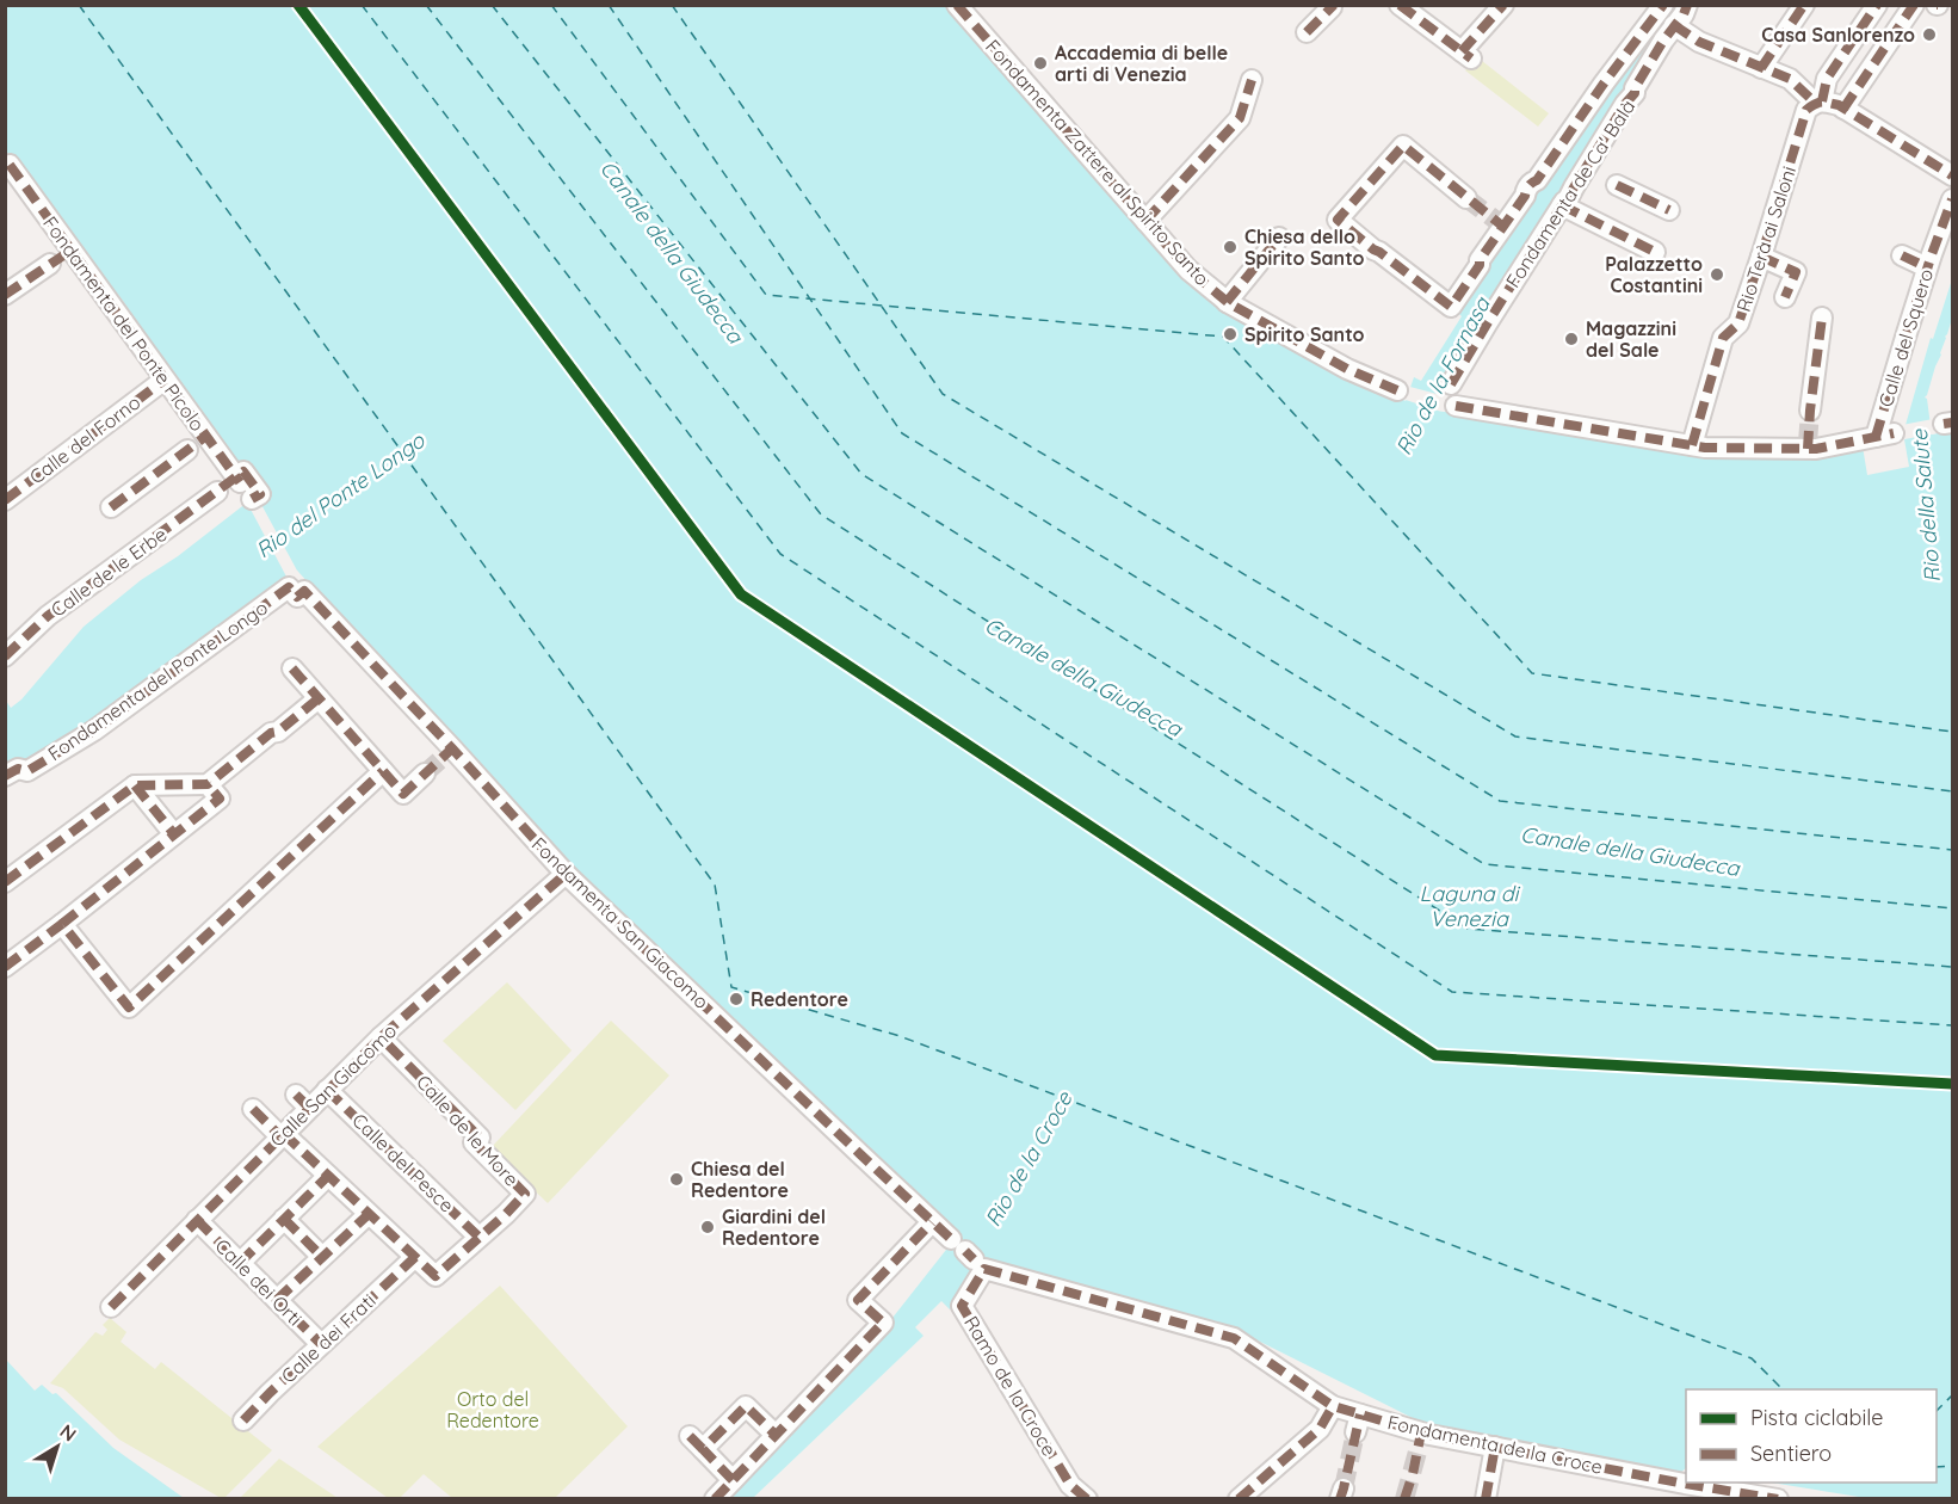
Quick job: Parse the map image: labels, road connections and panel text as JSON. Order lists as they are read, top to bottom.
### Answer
{
  "streets": {
    "street": [
      "Fondamenta Zattere al Spirito Santo",
      "Fondamenta de Ca' Balà",
      "Rio Terà ai Saloni",
      "Fondamenta del Ponte Picolo",
      "Calle del Squero",
      "Calle del Forno",
      "Calle de le Erbe",
      "Fondamenta del Ponte Longo",
      "Fondamenta San Giacomo",
      "Calle San Giacomo",
      "Calle de le More",
      "Calle del Pesce",
      "Calle dei Orti",
      "Calle dei Frati",
      "Ramo de la Croce",
      "Fondamenta de la Croce"
    ]
  },
  "crossings": [
    ["Rio Terà ai Saloni", "Calle del Squero"],
    ["Fondamenta del Ponte Picolo", "Calle del Forno"],
    ["Fondamenta del Ponte Picolo", "Calle de le Erbe"],
    ["Fondamenta del Ponte Longo", "Fondamenta San Giacomo"],
    ["Fondamenta San Giacomo", "Calle San Giacomo"],
    ["Fondamenta San Giacomo", "Ramo de la Croce"],
    ["Fondamenta San Giacomo", "Fondamenta de la Croce"],
    ["Calle San Giacomo", "Calle de le More"],
    ["Calle San Giacomo", "Calle del Pesce"],
    ["Calle San Giacomo", "Calle dei Orti"],
    ["Calle de le More", "Calle del Pesce"],
    ["Calle dei Orti", "Calle dei Frati"],
    ["Ramo de la Croce", "Fondamenta de la Croce"]
  ],
  "water": [
    "Canale della Giudecca",
    "Rio de la Fornasa",
    "Rio del Ponte Longo",
    "Rio della Salute",
    "Laguna di Venezia",
    "Rio de la Croce"
  ],
  "parks": ["Orto del Redentore"],
  "places": [
    "Casa Sanlorenzo",
    "Accademia di belle arti di Venezia",
    "Chiesa dello Spirito Santo",
    "Palazzetto Costantini",
    "Spirito Santo",
    "Magazzini del Sale",
    "Redentore",
    "Chiesa del Redentore",
    "Giardini del Redentore"
  ],
  "legend": ["Pista ciclabile", "Sentiero"],
  "north": "top right"
}
